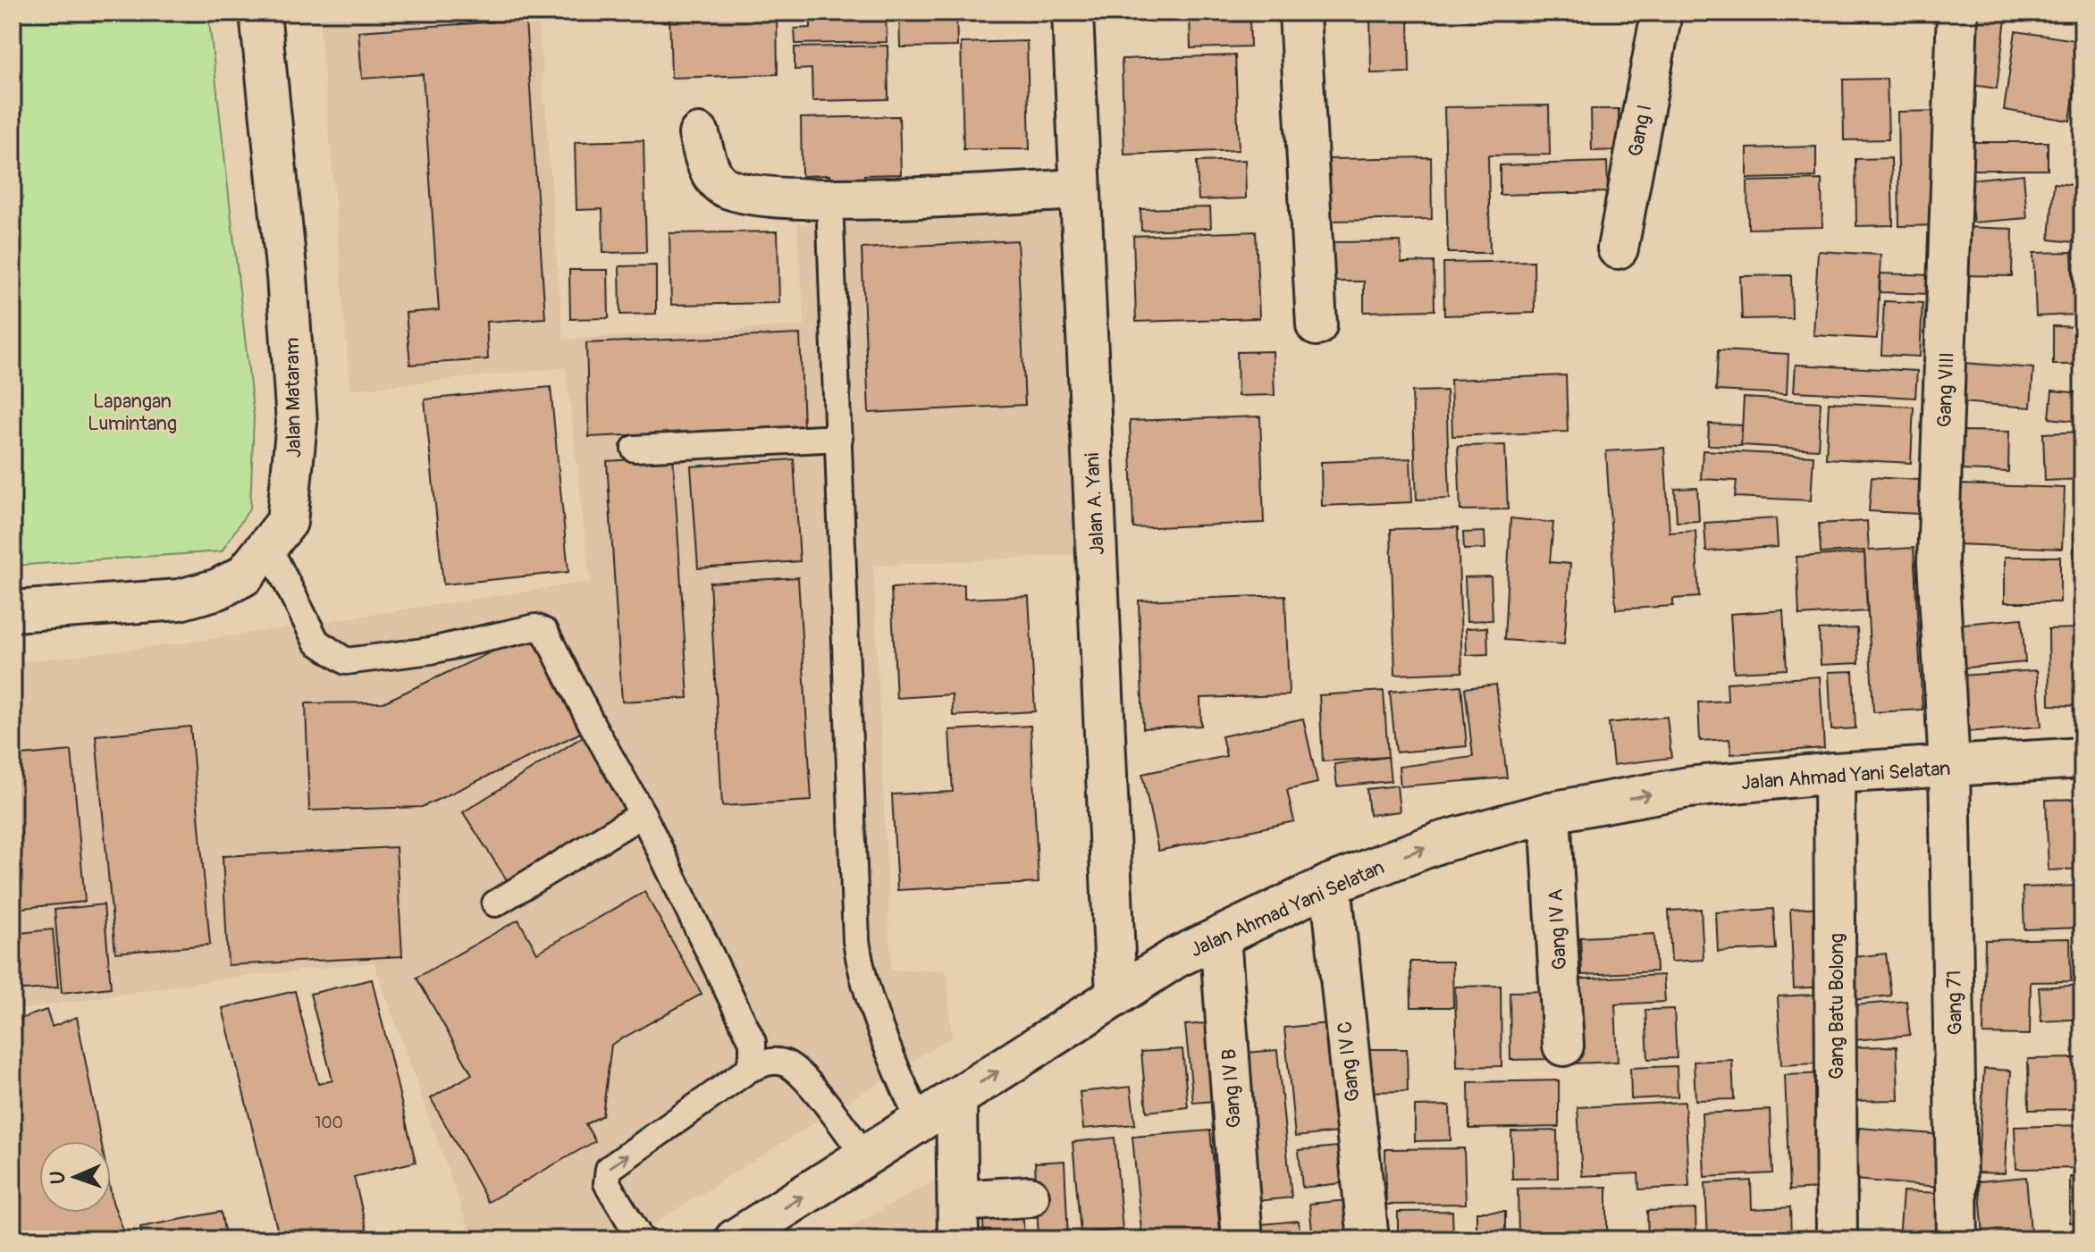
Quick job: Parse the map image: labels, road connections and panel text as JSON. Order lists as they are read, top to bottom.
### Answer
{
  "streets": {
    "street": [
      "Gang I",
      "Gang VIII",
      "Jalan Mataram",
      "Jalan A. Yani",
      "Jalan Ahmad Yani Selatan",
      "Gang IV A",
      "Gang 71",
      "Gang Batu Bolong",
      "Gang IV C",
      "Gang IV B"
    ]
  },
  "crossings": [
    ["Gang VIII", "Jalan Ahmad Yani Selatan"],
    ["Gang VIII", "Gang 71"],
    ["Jalan A. Yani", "Jalan Ahmad Yani Selatan"],
    ["Jalan Ahmad Yani Selatan", "Gang IV A"],
    ["Jalan Ahmad Yani Selatan", "Gang 71"],
    ["Jalan Ahmad Yani Selatan", "Gang Batu Bolong"],
    ["Jalan Ahmad Yani Selatan", "Gang IV C"],
    ["Jalan Ahmad Yani Selatan", "Gang IV B"]
  ],
  "one_way": ["Jalan Ahmad Yani Selatan"],
  "parks": ["Lapangan Lumintang"],
  "house_numbers": ["100"],
  "north": "left"
}
